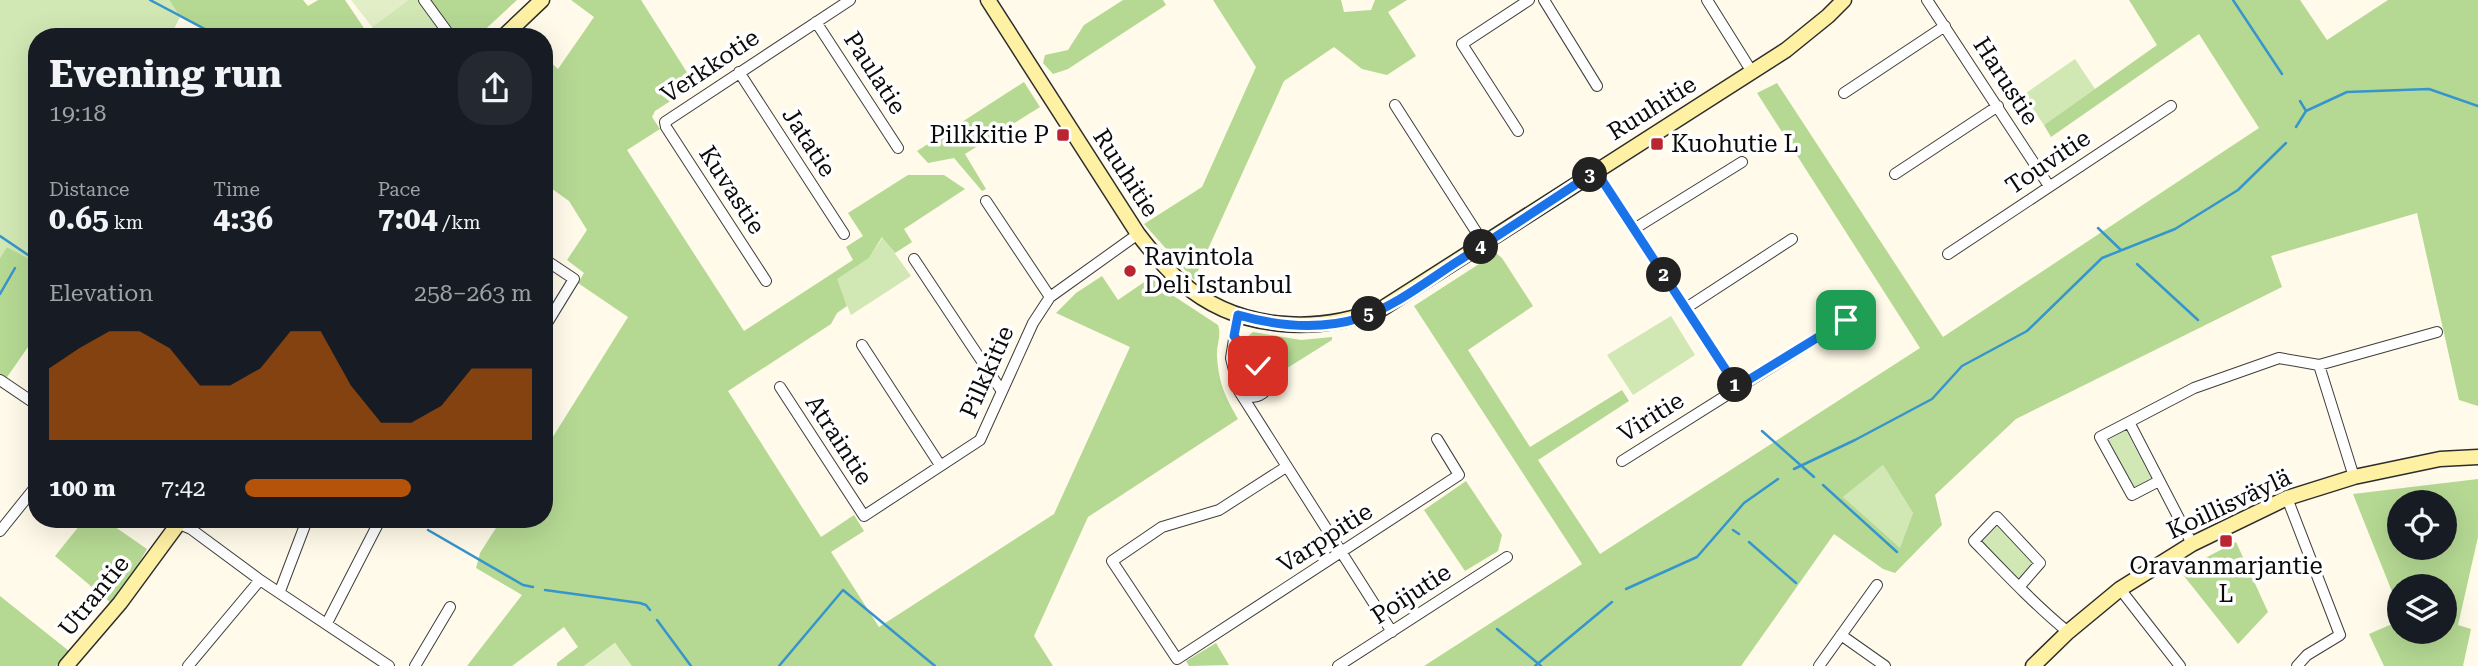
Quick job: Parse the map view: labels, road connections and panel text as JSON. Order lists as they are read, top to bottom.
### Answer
{
  "streets": {
    "street": [
      "Verkkotie",
      "Paulatie",
      "Harustie",
      "Ruuhitie",
      "Jatatie",
      "Touvitie",
      "Kuvastie",
      "Pilkkitie",
      "Viritie",
      "Atraintie",
      "Koillisväylä",
      "Varppitie",
      "Poijutie",
      "Utrantie"
    ]
  },
  "crossings": [
    ["Verkkotie", "Paulatie"],
    ["Verkkotie", "Jatatie"],
    ["Verkkotie", "Kuvastie"],
    ["Harustie", "Touvitie"],
    ["Ruuhitie", "Pilkkitie"],
    ["Pilkkitie", "Atraintie"]
  ],
  "places": {
    "transit": ["Pilkkitie P", "Kuohutie L", "Oravanmarjantie L"],
    "other": ["Ravintola Deli Istanbul"]
  },
  "page": {
    "heading": ["Evening run", "19:18"],
    "stats": [
      ["Distance", "0.65 km"],
      ["Time", "4:36"],
      ["Pace", "7:04 /km"]
    ],
    "pins": [
      "3",
      "4",
      "2",
      "5",
      "1"
    ],
    "chart": ["Elevation", "258–263 m"],
    "list": [
      {
        "name": "100 m",
        "note": "7:42"
      }
    ]
  }
}
